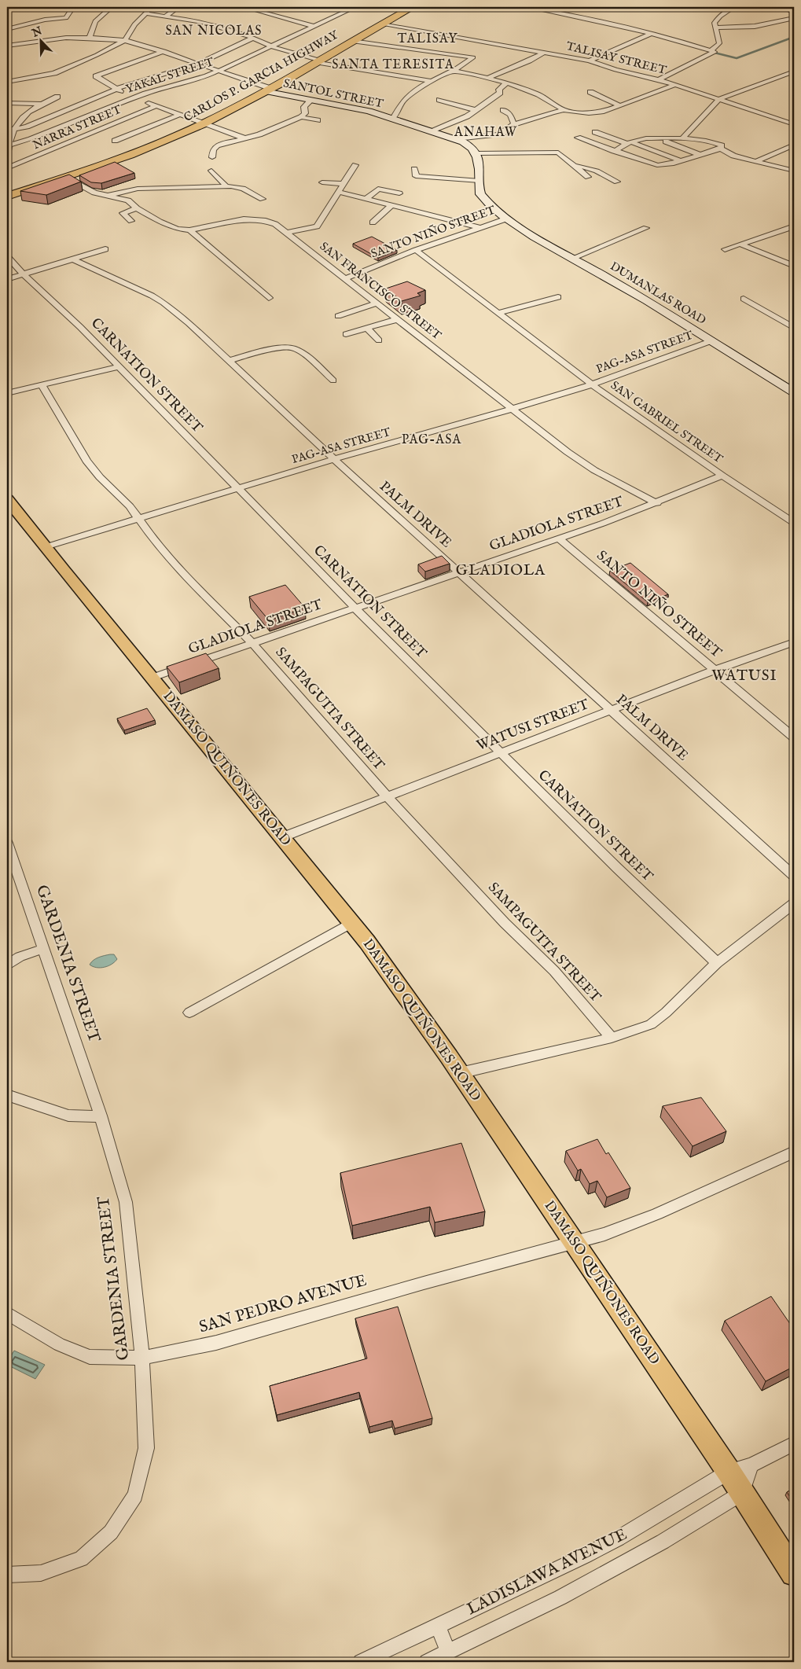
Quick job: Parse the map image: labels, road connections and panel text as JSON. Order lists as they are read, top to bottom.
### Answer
{
  "streets": {
    "highway": ["CARLOS P. GARCIA HIGHWAY"],
    "main road": ["SANTOL STREET", "DUMANLAS ROAD", "DAMASO QUIÑONES ROAD"],
    "street": [
      "TALISAY STREET",
      "YAKAL STREET",
      "NARRA STREET",
      "SANTO NIÑO STREET",
      "SAN FRANCISCO STREET",
      "PAG-ASA STREET",
      "CARNATION STREET",
      "SAN GABRIEL STREET",
      "PALM DRIVE",
      "GLADIOLA STREET",
      "SAMPAGUITA STREET",
      "WATUSI STREET",
      "GARDENIA STREET",
      "SAN PEDRO AVENUE",
      "LADISLAWA AVENUE"
    ]
  },
  "crossings": [
    ["TALISAY STREET", "CARLOS P. GARCIA HIGHWAY"],
    ["CARLOS P. GARCIA HIGHWAY", "SANTOL STREET"],
    ["CARLOS P. GARCIA HIGHWAY", "SAN FRANCISCO STREET"],
    ["SANTO NIÑO STREET", "SAN FRANCISCO STREET"],
    ["SANTO NIÑO STREET", "DUMANLAS ROAD"],
    ["SANTO NIÑO STREET", "SAN GABRIEL STREET"],
    ["SANTO NIÑO STREET", "GLADIOLA STREET"],
    ["SANTO NIÑO STREET", "WATUSI STREET"],
    ["SAN FRANCISCO STREET", "PAG-ASA STREET"],
    ["SAN FRANCISCO STREET", "GLADIOLA STREET"],
    ["DUMANLAS ROAD", "PAG-ASA STREET"],
    ["PAG-ASA STREET", "CARNATION STREET"],
    ["PAG-ASA STREET", "SAN GABRIEL STREET"],
    ["PAG-ASA STREET", "PALM DRIVE"],
    ["PAG-ASA STREET", "SAMPAGUITA STREET"],
    ["PAG-ASA STREET", "DAMASO QUIÑONES ROAD"],
    ["CARNATION STREET", "GLADIOLA STREET"],
    ["CARNATION STREET", "WATUSI STREET"],
    ["SAN GABRIEL STREET", "GLADIOLA STREET"],
    ["PALM DRIVE", "GLADIOLA STREET"],
    ["PALM DRIVE", "WATUSI STREET"],
    ["GLADIOLA STREET", "SAMPAGUITA STREET"],
    ["GLADIOLA STREET", "DAMASO QUIÑONES ROAD"],
    ["SAMPAGUITA STREET", "WATUSI STREET"],
    ["WATUSI STREET", "DAMASO QUIÑONES ROAD"],
    ["DAMASO QUIÑONES ROAD", "SAN PEDRO AVENUE"],
    ["DAMASO QUIÑONES ROAD", "LADISLAWA AVENUE"],
    ["GARDENIA STREET", "SAN PEDRO AVENUE"]
  ],
  "districts": [
    "SAN NICOLAS",
    "TALISAY",
    "SANTA TERESITA",
    "ANAHAW",
    "PAG-ASA",
    "GLADIOLA",
    "WATUSI"
  ],
  "north": "top left"
}
